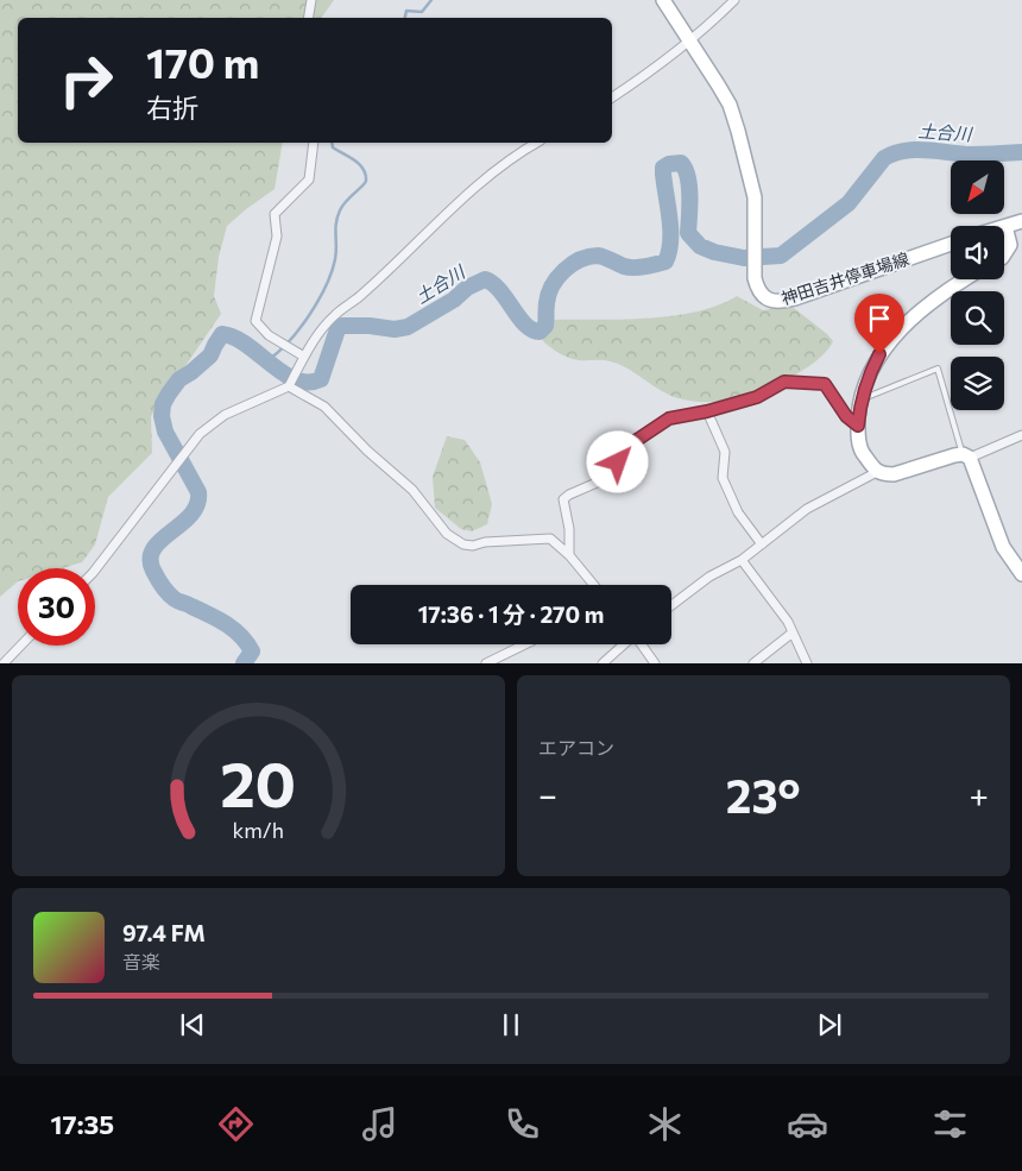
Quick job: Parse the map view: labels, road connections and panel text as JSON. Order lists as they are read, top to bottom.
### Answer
{
  "streets": {
    "main road": ["神田吉井停車場線"]
  },
  "water": ["土合川"],
  "north": "bottom left",
  "page": {
    "turn": ["170 m", "右折"],
    "limit": "30",
    "trip": "17:36 · 1 分 · 270 m",
    "tile": "エアコン",
    "heat": ["−", "23°", "+"],
    "song": ["97.4 FM", "音楽"],
    "tabs": "17:35",
    "gauge": ["20", "km/h"]
  }
}
